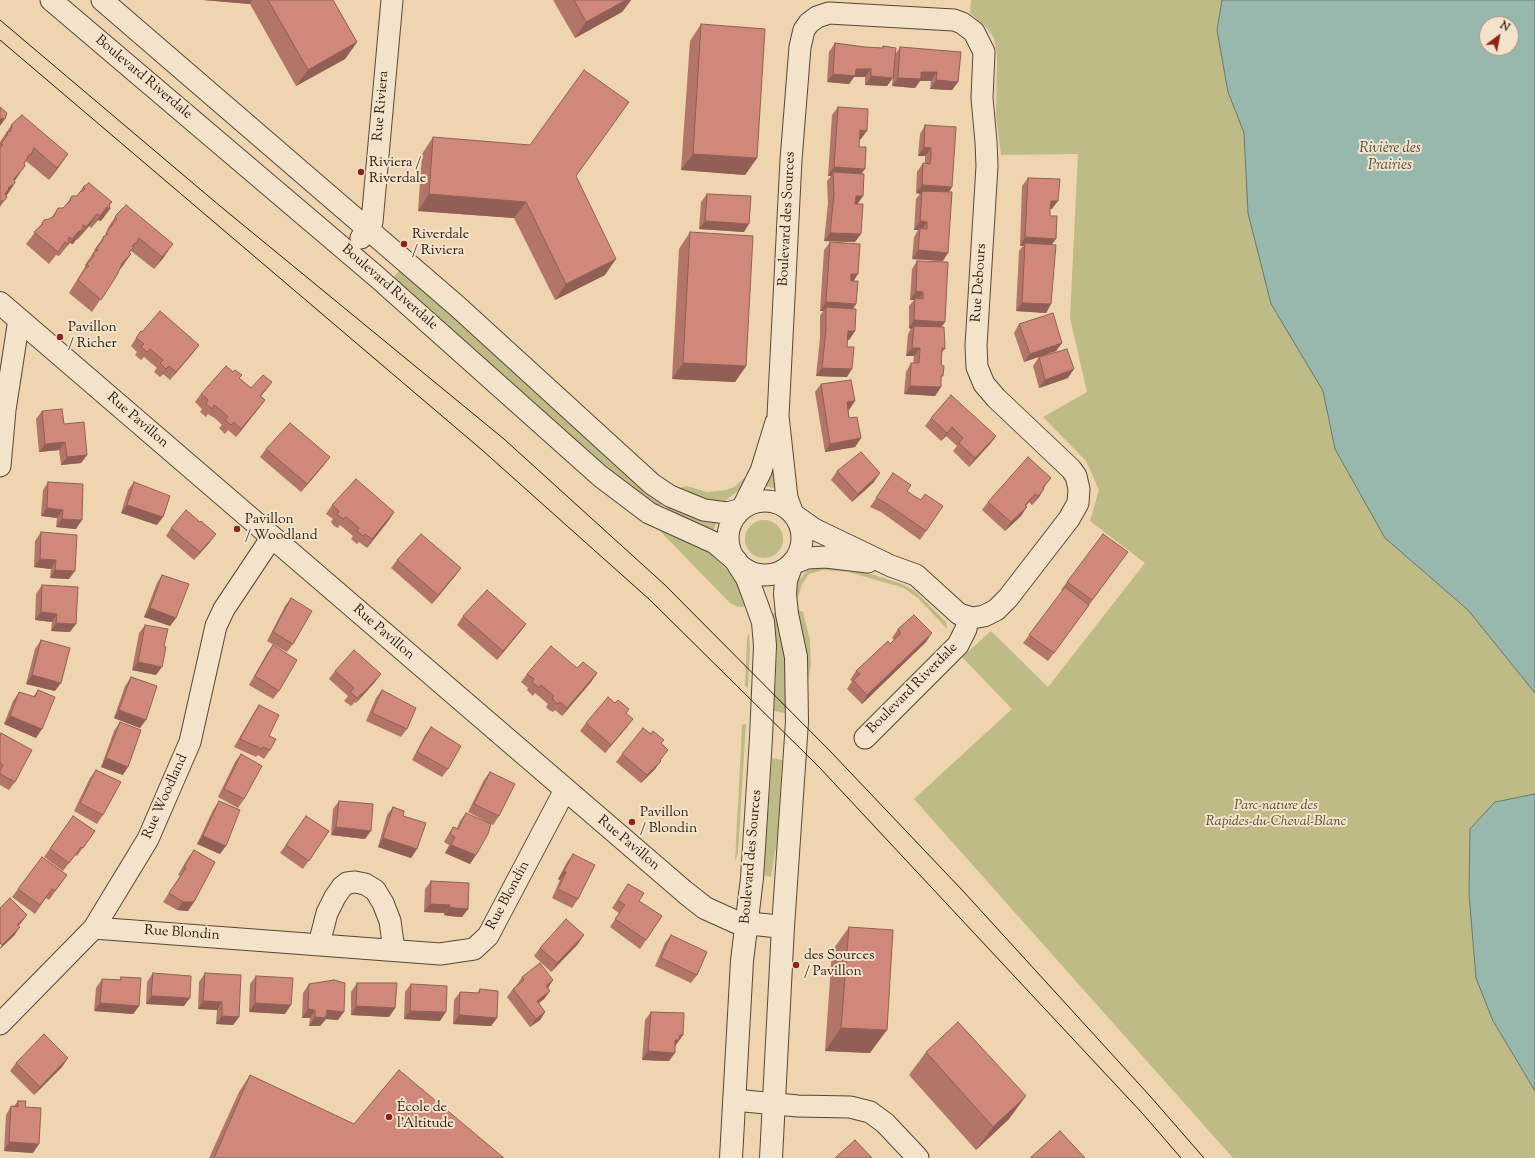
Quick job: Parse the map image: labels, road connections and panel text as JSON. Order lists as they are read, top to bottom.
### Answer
{
  "streets": {
    "street": [
      "Boulevard Riverdale",
      "Rue Riviera",
      "Boulevard des Sources",
      "Rue Debours",
      "Rue Pavillon",
      "Rue Woodland",
      "Rue Blondin"
    ]
  },
  "crossings": [
    ["Boulevard Riverdale", "Rue Riviera"],
    ["Boulevard Riverdale", "Boulevard des Sources"],
    ["Boulevard Riverdale", "Rue Debours"],
    ["Boulevard des Sources", "Rue Debours"],
    ["Boulevard des Sources", "Rue Pavillon"],
    ["Rue Pavillon", "Rue Woodland"],
    ["Rue Pavillon", "Rue Blondin"],
    ["Rue Woodland", "Rue Blondin"]
  ],
  "water": ["Rivière des Prairies"],
  "parks": ["Parc-nature des Rapides-du-Cheval-Blanc"],
  "places": [
    "Riviera / Riverdale",
    "Riverdale / Riviera",
    "Pavillon / Richer",
    "Pavillon / Woodland",
    "Pavillon / Blondin",
    "des Sources / Pavillon",
    "École de l'Altitude"
  ],
  "north": "top right"
}
